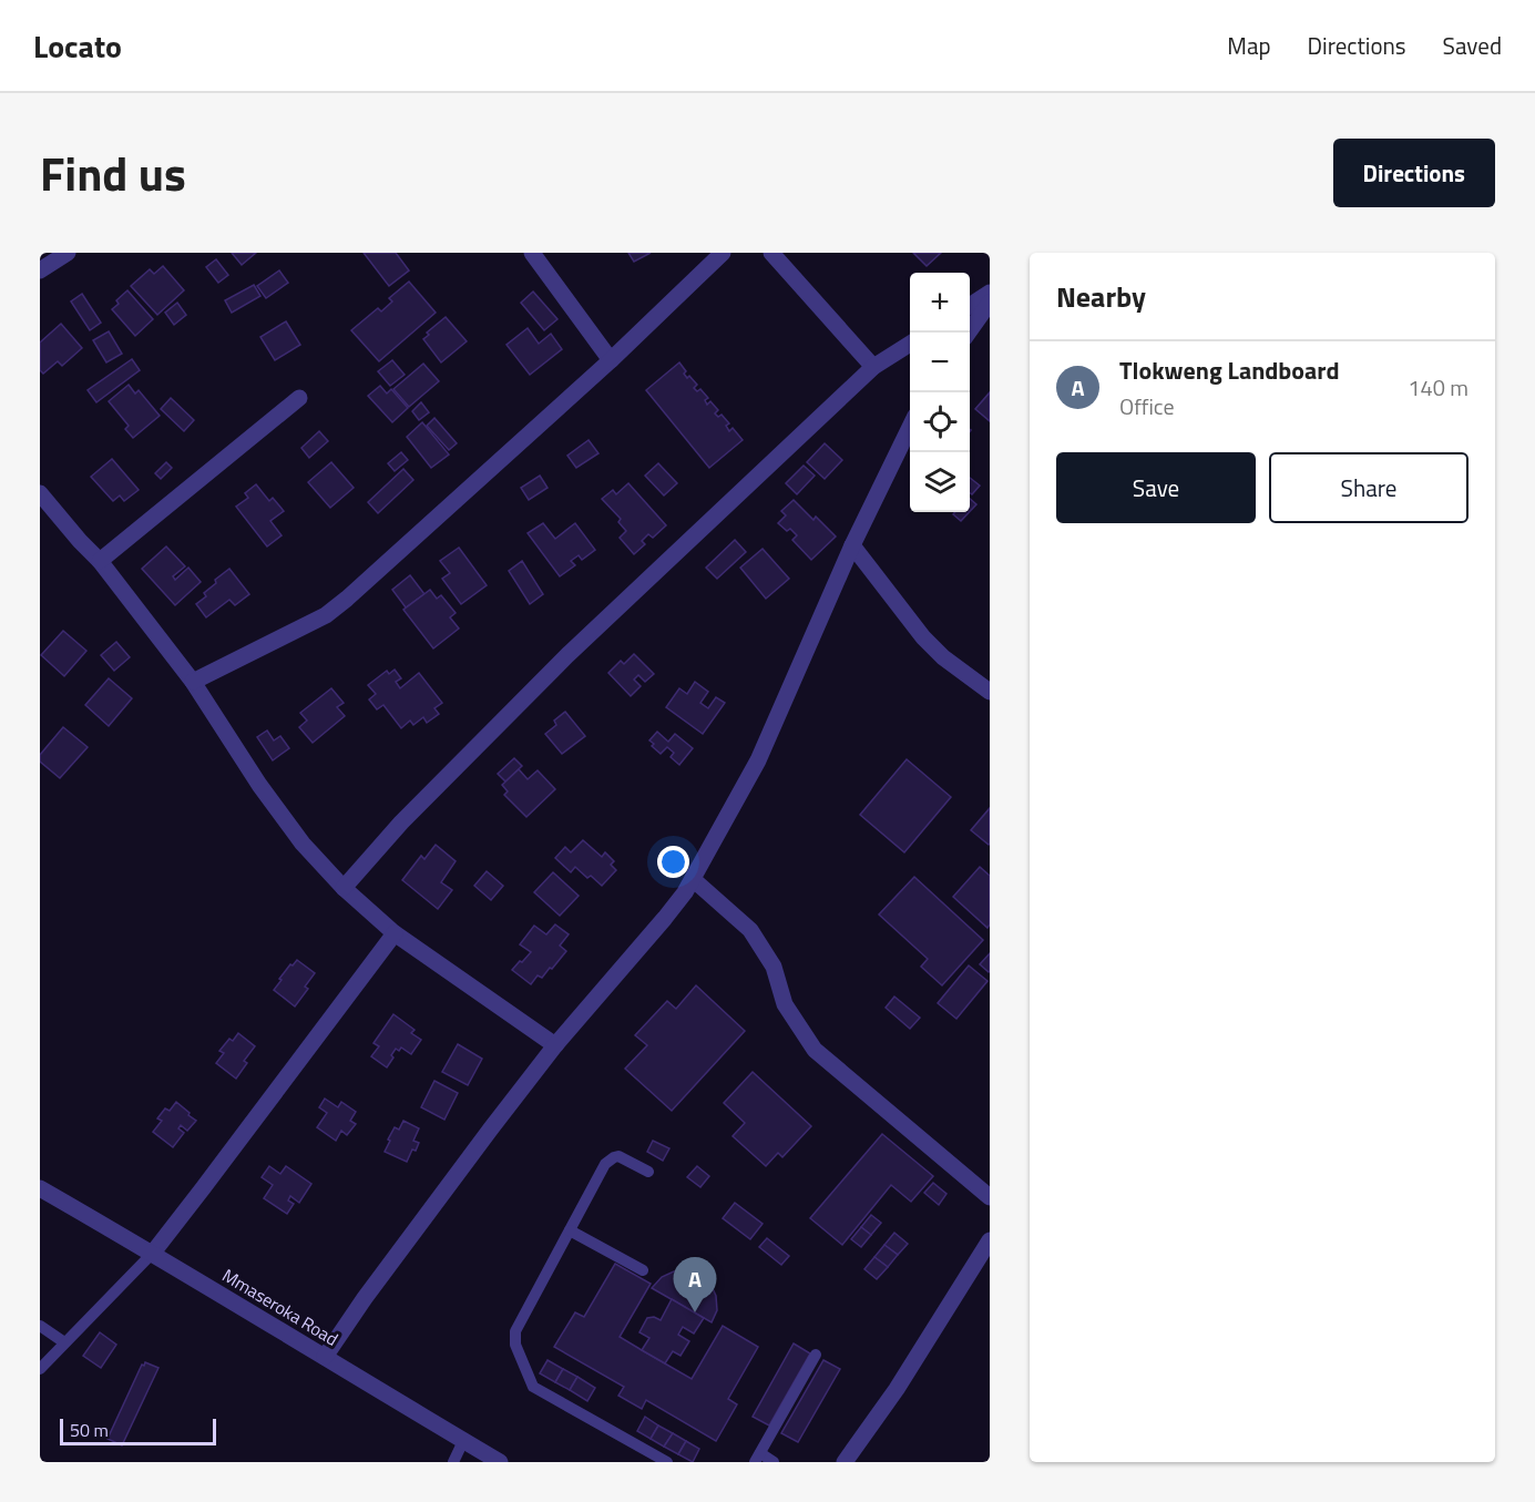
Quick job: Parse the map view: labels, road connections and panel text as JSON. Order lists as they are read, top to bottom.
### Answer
{
  "streets": {
    "street": ["Mmaseroka Road"]
  },
  "scale_bar": "50 m",
  "page": {
    "header": "Locato",
    "nav": ["Map", "Directions", "Saved"],
    "title": "Find us",
    "buttons": [
      "Directions",
      ["Save", "Share"]
    ],
    "heading": "Nearby",
    "map_buttons": ["+", "−"],
    "list": [
      {
        "mark": "A",
        "name": "Tlokweng Landboard",
        "note": "Office",
        "value": "140 m"
      }
    ],
    "pins": "A",
    "scale": "50 m"
  }
}
